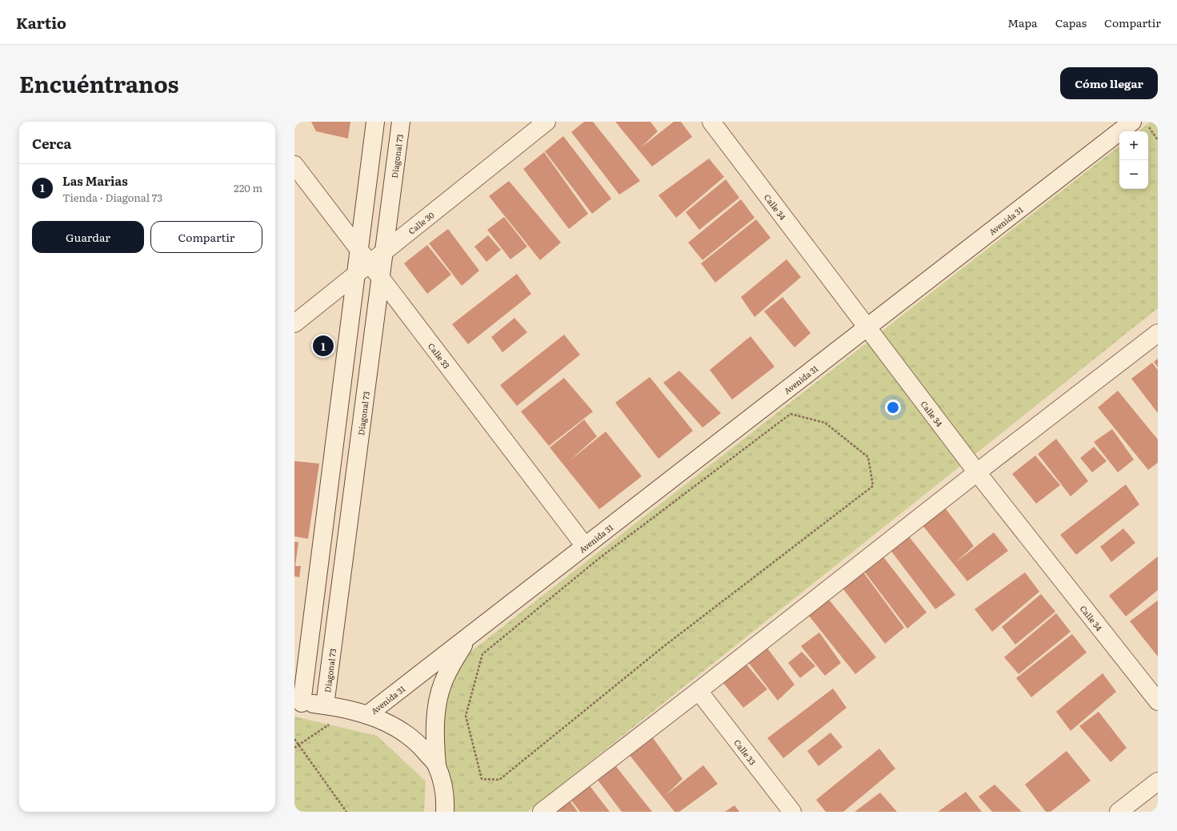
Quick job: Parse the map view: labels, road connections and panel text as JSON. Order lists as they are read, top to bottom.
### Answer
{
  "streets": {
    "street": [
      "Diagonal 73",
      "Calle 34",
      "Avenida 31",
      "Calle 30",
      "Calle 33"
    ]
  },
  "crossings": [
    ["Diagonal 73", "Calle 30"],
    ["Diagonal 73", "Calle 33"],
    ["Calle 34", "Avenida 31"],
    ["Avenida 31", "Calle 33"],
    ["Calle 30", "Calle 33"]
  ],
  "page": {
    "header": "Kartio",
    "nav": ["Mapa", "Capas", "Compartir"],
    "title": "Encuéntranos",
    "buttons": [
      "Cómo llegar",
      ["Guardar", "Compartir"]
    ],
    "heading": "Cerca",
    "map_buttons": ["+", "−"],
    "list": [
      {
        "mark": "1",
        "name": "Las Marias",
        "note": "Tienda · Diagonal 73",
        "value": "220 m"
      }
    ],
    "pins": "1"
  }
}
